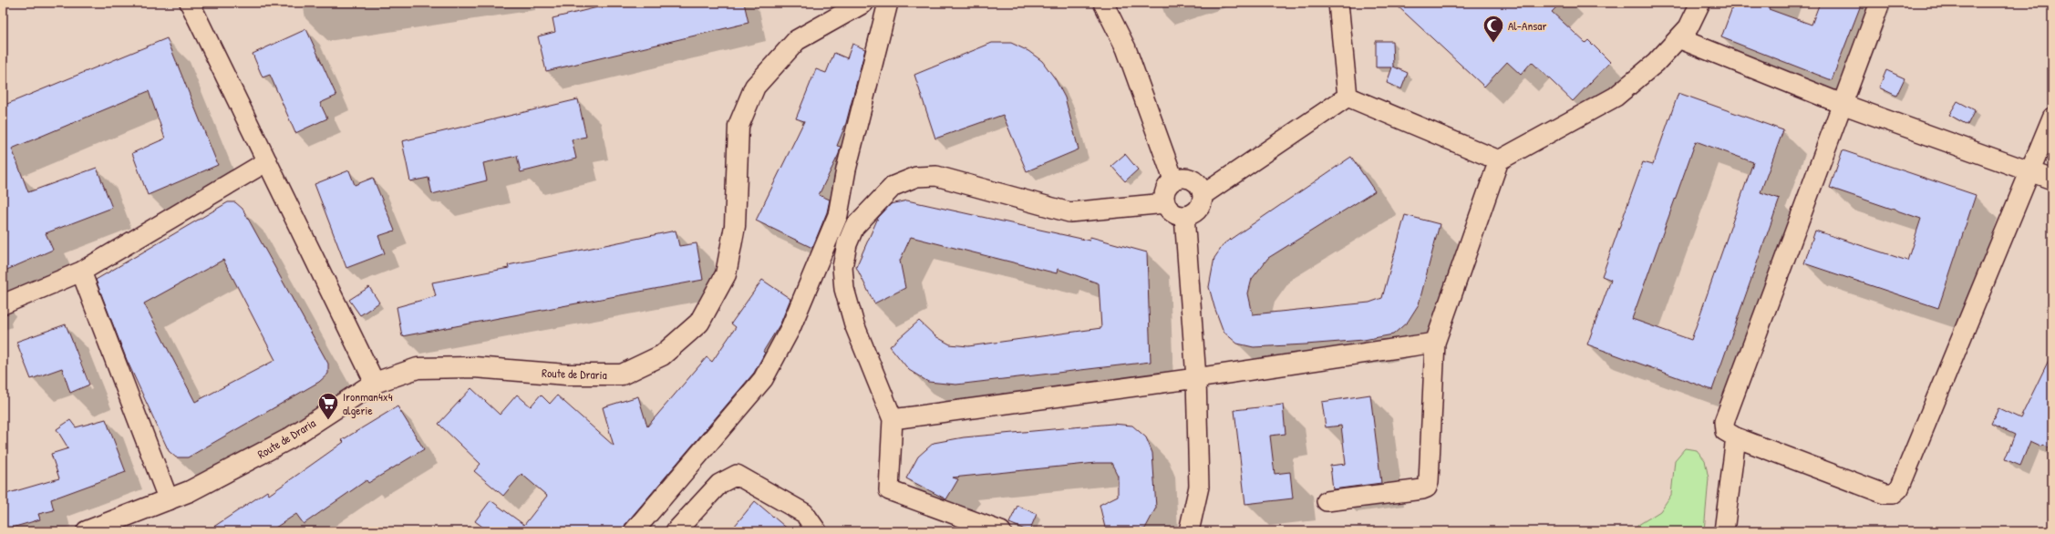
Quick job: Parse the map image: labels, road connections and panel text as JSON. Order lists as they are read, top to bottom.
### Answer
{
  "streets": {
    "main road": ["Route de Draria"]
  },
  "places": {
    "mosque": ["Al-Ansar"],
    "supermarket": ["Ironman4x4 algerie"]
  }
}
